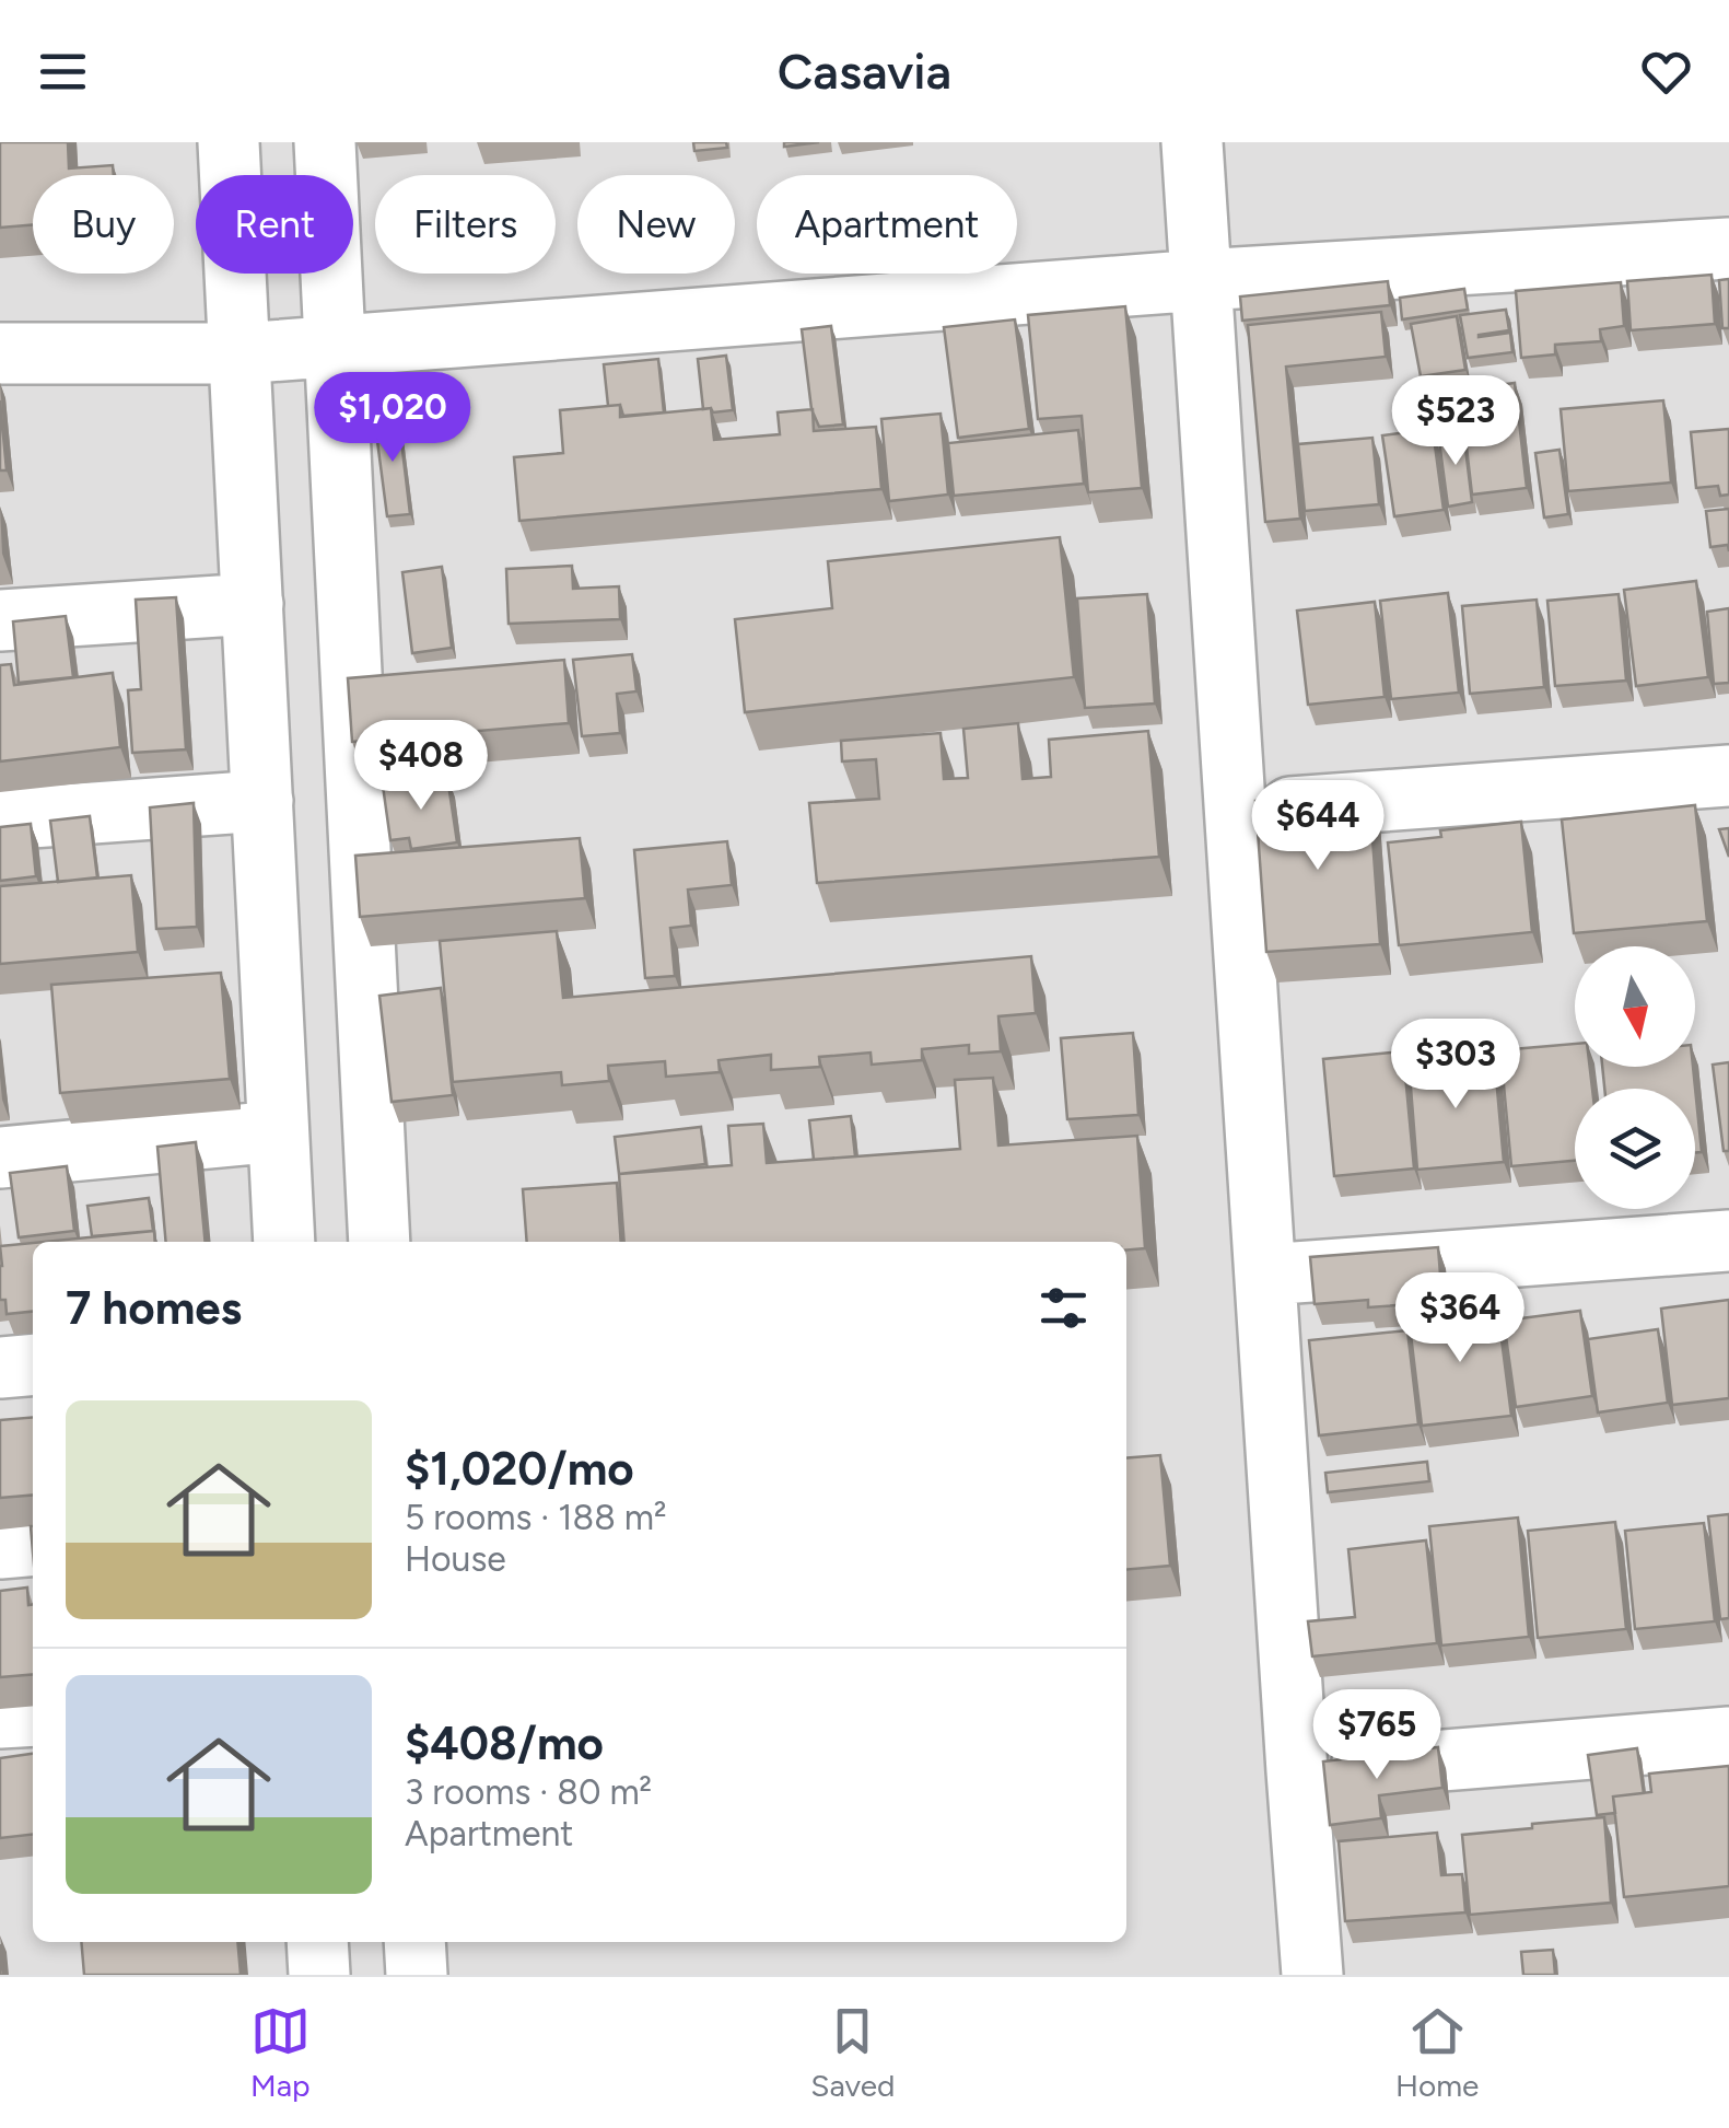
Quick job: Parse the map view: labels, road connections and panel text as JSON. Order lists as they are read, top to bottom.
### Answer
{
  "north": "bottom",
  "page": {
    "header": "Casavia",
    "chip": [
      "Buy",
      "Rent",
      "Filters",
      "New",
      "Apartment"
    ],
    "price": [
      "$1,020",
      "$523",
      "$408",
      "$644",
      "$303",
      "$364",
      "$765"
    ],
    "heading": "7 homes",
    "list": [
      {
        "name": "$1,020/mo",
        "note": "5 rooms · 188 m² · House"
      },
      {
        "name": "$408/mo",
        "note": "3 rooms · 80 m² · Apartment"
      }
    ],
    "tabs": ["Map", "Saved", "Home"]
  }
}
